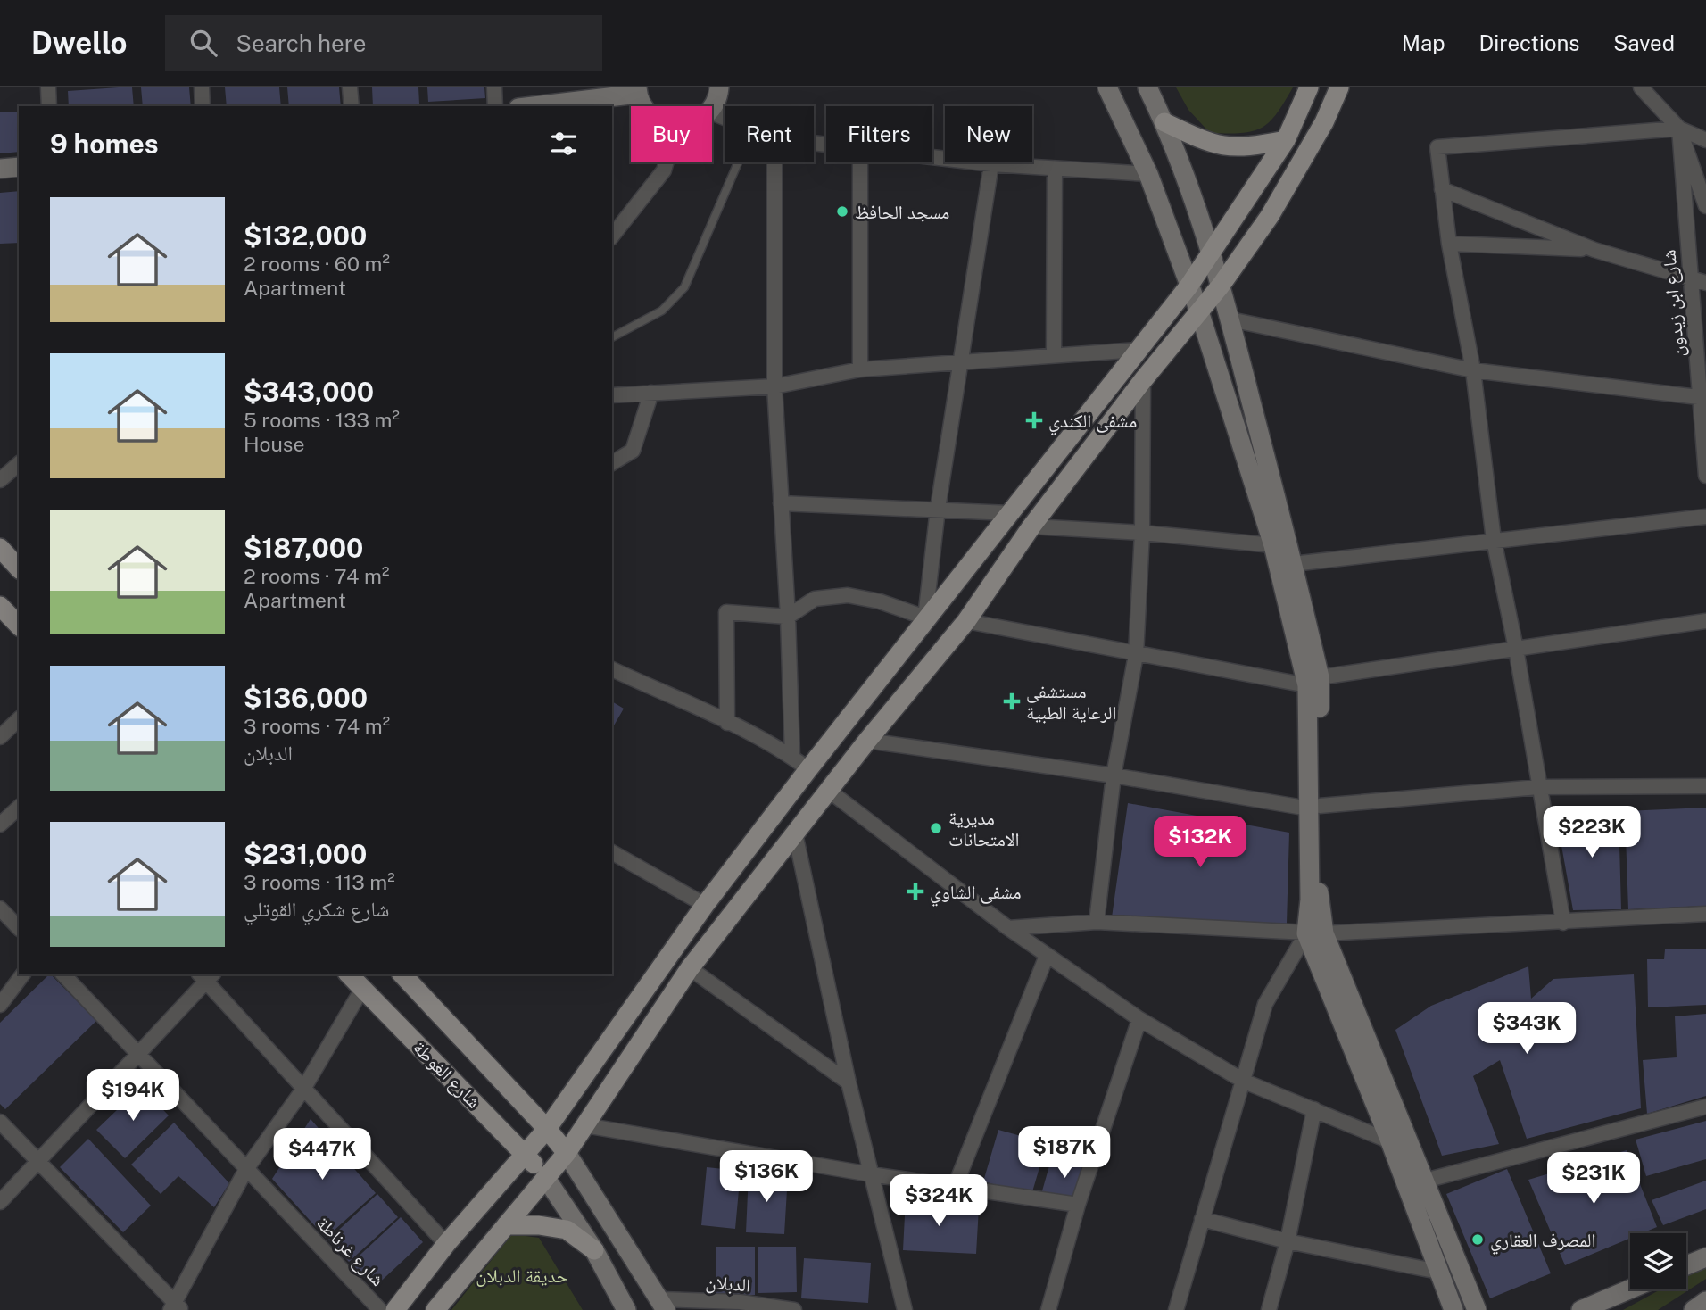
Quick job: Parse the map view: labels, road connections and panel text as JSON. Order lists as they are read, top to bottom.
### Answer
{
  "streets": {
    "main road": ["شارع الغوطة"],
    "street": ["شارع ابن زيدون", "شارع غرناطة", "الدبلان"]
  },
  "parks": ["حديقة الدبلان"],
  "places": {
    "other": ["مسجد الحافظ", "مديرية الامتحانات", "المصرف العقاري"],
    "health": ["مشفى الكندي", "مستشفى الرعاية الطبية", "مشفى الشاوي"]
  },
  "page": {
    "header": "Dwello",
    "search": "Search here",
    "nav": ["Map", "Directions", "Saved"],
    "chip": [
      "Buy",
      "Rent",
      "Filters",
      "New"
    ],
    "heading": "9 homes",
    "list": [
      {
        "name": "$132,000",
        "note": "2 rooms · 60 m² · Apartment"
      },
      {
        "name": "$343,000",
        "note": "5 rooms · 133 m² · House"
      },
      {
        "name": "$187,000",
        "note": "2 rooms · 74 m² · Apartment"
      },
      {
        "name": "$136,000",
        "note": "3 rooms · 74 m² · الدبلان"
      },
      {
        "name": "$231,000",
        "note": "3 rooms · 113 m² · شارع شكري القوتلي"
      }
    ],
    "price": [
      "$223K",
      "$132K",
      "$343K",
      "$194K",
      "$187K",
      "$447K",
      "$136K",
      "$231K",
      "$324K"
    ]
  }
}
